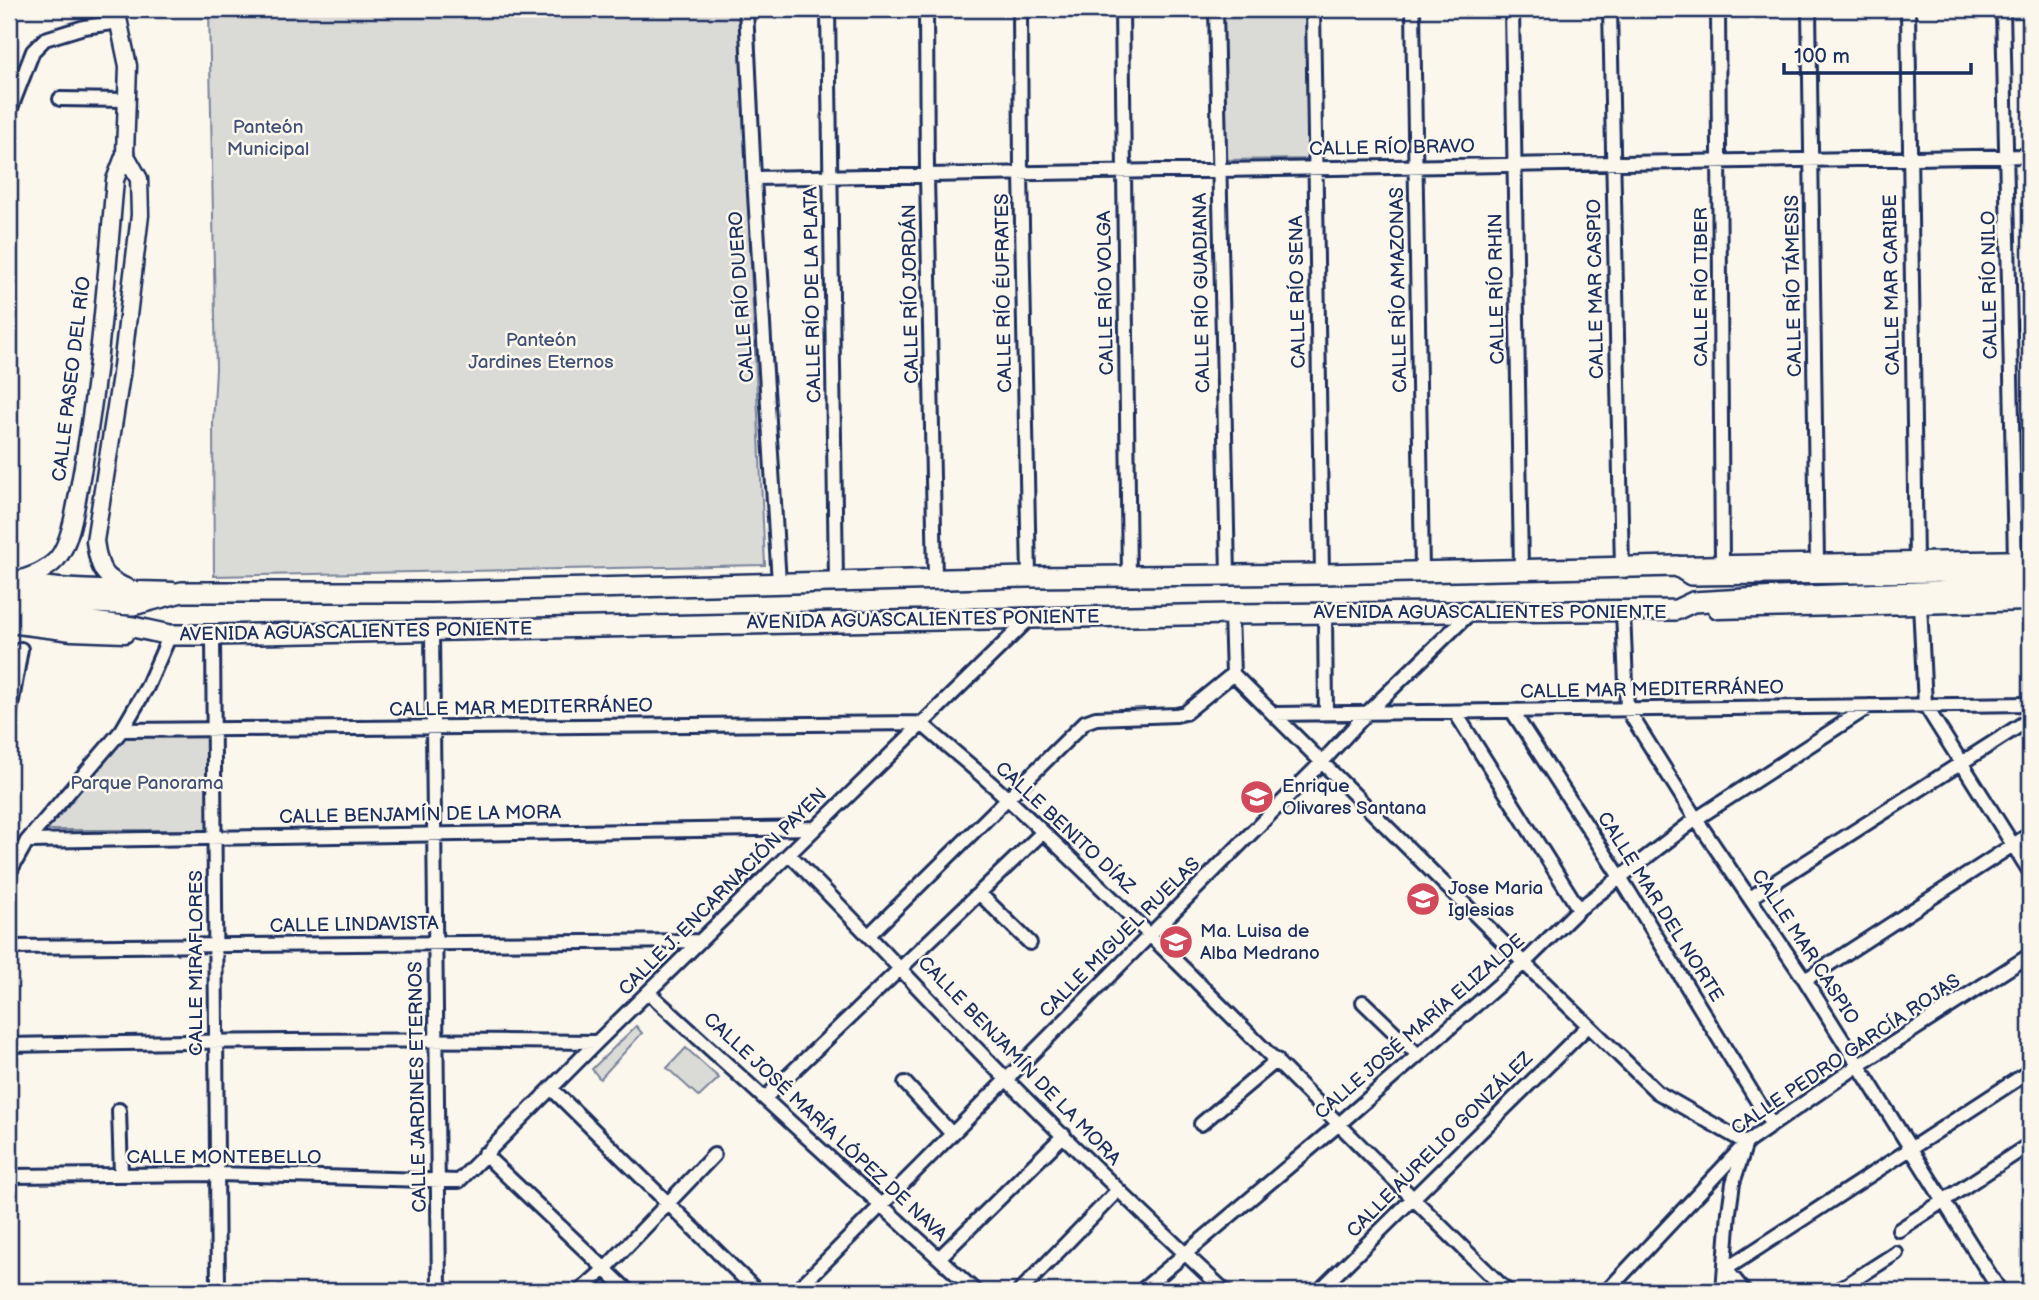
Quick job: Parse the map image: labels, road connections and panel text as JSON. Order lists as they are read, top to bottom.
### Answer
{
  "streets": {
    "main road": ["AVENIDA AGUASCALIENTES PONIENTE"],
    "street": [
      "CALLE RÍO BRAVO",
      "CALLE MAR CARIBE",
      "CALLE RÍO NILO",
      "CALLE RÍO TÁMESIS",
      "CALLE RÍO TIBER",
      "CALLE RÍO RHIN",
      "CALLE MAR CASPIO",
      "CALLE RÍO AMAZONAS",
      "CALLE RÍO SENA",
      "CALLE RÍO ÉUFRATES",
      "CALLE RÍO VOLGA",
      "CALLE RÍO GUADIANA",
      "CALLE RÍO JORDÁN",
      "CALLE RÍO DE LA PLATA",
      "CALLE RÍO DUERO",
      "CALLE PASEO DEL RÍO",
      "CALLE MAR MEDITERRÁNEO",
      "CALLE BENJAMÍN DE LA MORA",
      "CALLE BENITO DÍAZ",
      "CALLE J. ENCARNACIÓN PAYEN",
      "CALLE MAR DEL NORTE",
      "CALLE LINDAVISTA",
      "CALLE MIGUEL RUELAS",
      "CALLE MIRAFLORES",
      "CALLE JOSÉ MARÍA ELIZALDE",
      "CALLE PEDRO GARCÍA ROJAS",
      "CALLE JARDINES ETERNOS",
      "CALLE JOSÉ MARÍA LÓPEZ DE NAVA",
      "CALLE AURELIO GONZÁLEZ",
      "CALLE MONTEBELLO"
    ]
  },
  "crossings": [
    ["CALLE RÍO BRAVO", "CALLE MAR CARIBE"],
    ["CALLE RÍO BRAVO", "CALLE RÍO NILO"],
    ["CALLE RÍO BRAVO", "CALLE RÍO TÁMESIS"],
    ["CALLE RÍO BRAVO", "CALLE RÍO TIBER"],
    ["CALLE RÍO BRAVO", "CALLE RÍO RHIN"],
    ["CALLE RÍO BRAVO", "CALLE MAR CASPIO"],
    ["CALLE RÍO BRAVO", "CALLE RÍO AMAZONAS"],
    ["CALLE RÍO BRAVO", "CALLE RÍO SENA"],
    ["CALLE RÍO BRAVO", "CALLE RÍO ÉUFRATES"],
    ["CALLE RÍO BRAVO", "CALLE RÍO VOLGA"],
    ["CALLE RÍO BRAVO", "CALLE RÍO GUADIANA"],
    ["CALLE RÍO BRAVO", "CALLE RÍO JORDÁN"],
    ["CALLE RÍO BRAVO", "CALLE RÍO DE LA PLATA"],
    ["CALLE RÍO BRAVO", "CALLE RÍO DUERO"],
    ["CALLE MAR CARIBE", "AVENIDA AGUASCALIENTES PONIENTE"],
    ["CALLE RÍO NILO", "AVENIDA AGUASCALIENTES PONIENTE"],
    ["CALLE RÍO TÁMESIS", "AVENIDA AGUASCALIENTES PONIENTE"],
    ["CALLE RÍO TIBER", "AVENIDA AGUASCALIENTES PONIENTE"],
    ["CALLE RÍO RHIN", "AVENIDA AGUASCALIENTES PONIENTE"],
    ["CALLE MAR CASPIO", "AVENIDA AGUASCALIENTES PONIENTE"],
    ["CALLE MAR CASPIO", "CALLE MAR MEDITERRÁNEO"],
    ["CALLE MAR CASPIO", "CALLE JOSÉ MARÍA ELIZALDE"],
    ["CALLE MAR CASPIO", "CALLE PEDRO GARCÍA ROJAS"],
    ["CALLE RÍO AMAZONAS", "AVENIDA AGUASCALIENTES PONIENTE"],
    ["CALLE RÍO SENA", "AVENIDA AGUASCALIENTES PONIENTE"],
    ["CALLE RÍO ÉUFRATES", "AVENIDA AGUASCALIENTES PONIENTE"],
    ["CALLE RÍO VOLGA", "AVENIDA AGUASCALIENTES PONIENTE"],
    ["CALLE RÍO GUADIANA", "AVENIDA AGUASCALIENTES PONIENTE"],
    ["CALLE RÍO JORDÁN", "AVENIDA AGUASCALIENTES PONIENTE"],
    ["CALLE RÍO DE LA PLATA", "AVENIDA AGUASCALIENTES PONIENTE"],
    ["CALLE RÍO DUERO", "AVENIDA AGUASCALIENTES PONIENTE"],
    ["CALLE PASEO DEL RÍO", "AVENIDA AGUASCALIENTES PONIENTE"],
    ["AVENIDA AGUASCALIENTES PONIENTE", "CALLE J. ENCARNACIÓN PAYEN"],
    ["AVENIDA AGUASCALIENTES PONIENTE", "CALLE MIGUEL RUELAS"],
    ["AVENIDA AGUASCALIENTES PONIENTE", "CALLE MIRAFLORES"],
    ["AVENIDA AGUASCALIENTES PONIENTE", "CALLE JARDINES ETERNOS"],
    ["CALLE MAR MEDITERRÁNEO", "CALLE BENITO DÍAZ"],
    ["CALLE MAR MEDITERRÁNEO", "CALLE J. ENCARNACIÓN PAYEN"],
    ["CALLE MAR MEDITERRÁNEO", "CALLE MAR DEL NORTE"],
    ["CALLE MAR MEDITERRÁNEO", "CALLE MIGUEL RUELAS"],
    ["CALLE MAR MEDITERRÁNEO", "CALLE MIRAFLORES"],
    ["CALLE MAR MEDITERRÁNEO", "CALLE JOSÉ MARÍA ELIZALDE"],
    ["CALLE MAR MEDITERRÁNEO", "CALLE JARDINES ETERNOS"],
    ["CALLE BENJAMÍN DE LA MORA", "CALLE J. ENCARNACIÓN PAYEN"],
    ["CALLE BENJAMÍN DE LA MORA", "CALLE MIGUEL RUELAS"],
    ["CALLE BENJAMÍN DE LA MORA", "CALLE MIRAFLORES"],
    ["CALLE BENJAMÍN DE LA MORA", "CALLE JOSÉ MARÍA ELIZALDE"],
    ["CALLE BENJAMÍN DE LA MORA", "CALLE JARDINES ETERNOS"],
    ["CALLE BENITO DÍAZ", "CALLE J. ENCARNACIÓN PAYEN"],
    ["CALLE BENITO DÍAZ", "CALLE MIGUEL RUELAS"],
    ["CALLE BENITO DÍAZ", "CALLE JOSÉ MARÍA ELIZALDE"],
    ["CALLE BENITO DÍAZ", "CALLE AURELIO GONZÁLEZ"],
    ["CALLE J. ENCARNACIÓN PAYEN", "CALLE LINDAVISTA"],
    ["CALLE J. ENCARNACIÓN PAYEN", "CALLE JARDINES ETERNOS"],
    ["CALLE J. ENCARNACIÓN PAYEN", "CALLE JOSÉ MARÍA LÓPEZ DE NAVA"],
    ["CALLE J. ENCARNACIÓN PAYEN", "CALLE MONTEBELLO"],
    ["CALLE MAR DEL NORTE", "CALLE JOSÉ MARÍA ELIZALDE"],
    ["CALLE MAR DEL NORTE", "CALLE PEDRO GARCÍA ROJAS"],
    ["CALLE LINDAVISTA", "CALLE MIRAFLORES"],
    ["CALLE LINDAVISTA", "CALLE JARDINES ETERNOS"],
    ["CALLE MIGUEL RUELAS", "CALLE JOSÉ MARÍA LÓPEZ DE NAVA"],
    ["CALLE MIRAFLORES", "CALLE MONTEBELLO"],
    ["CALLE JARDINES ETERNOS", "CALLE MONTEBELLO"]
  ],
  "parks": ["Panteón Municipal", "Panteón Jardines Eternos", "Parque Panorama"],
  "places": {
    "school or university": ["Enrique Olivares Santana", "Jose Maria Iglesias", "Ma. Luisa de Alba Medrano"]
  },
  "scale_bar": "100 m"
}
